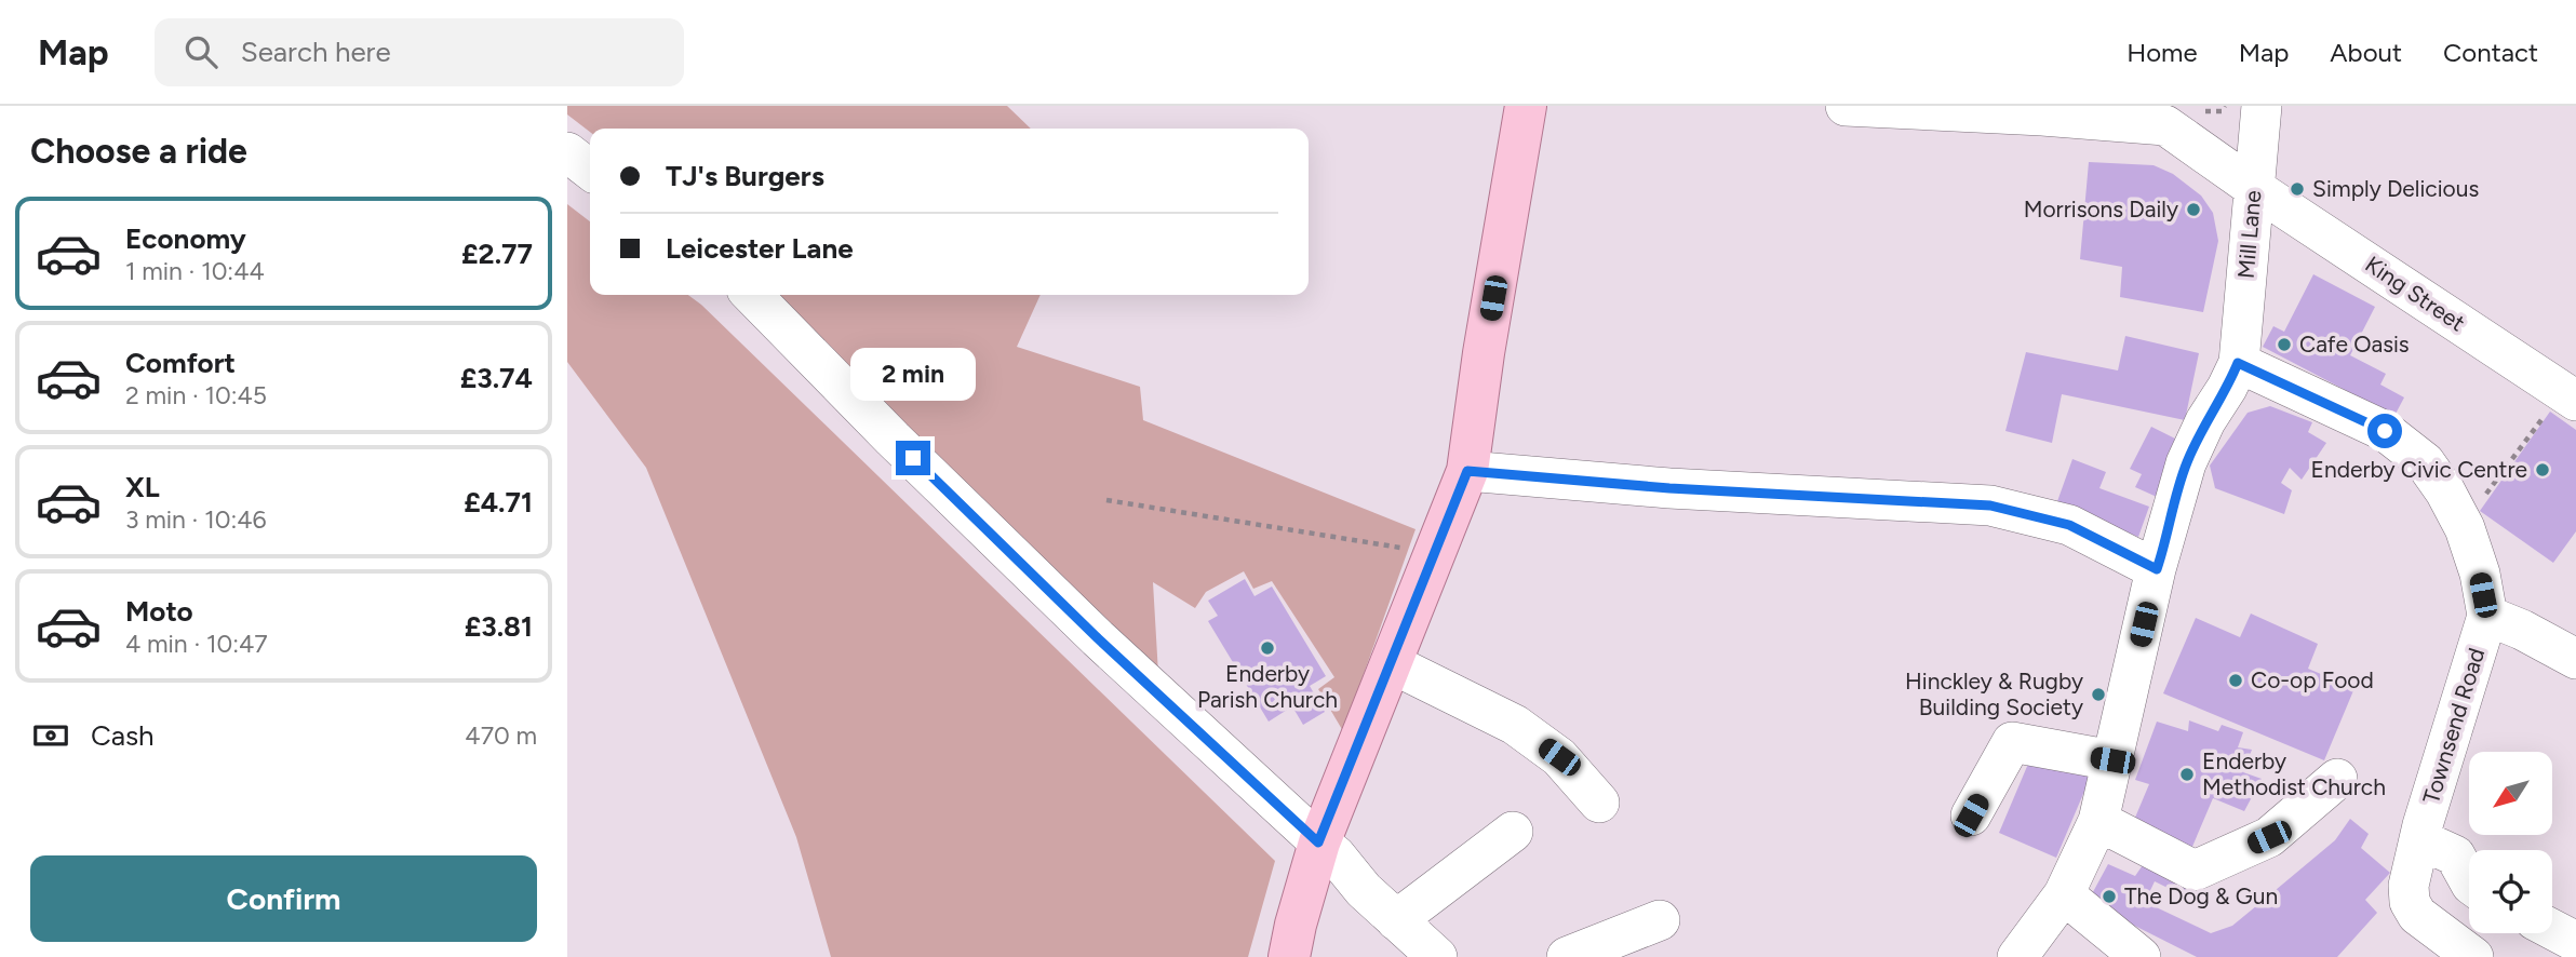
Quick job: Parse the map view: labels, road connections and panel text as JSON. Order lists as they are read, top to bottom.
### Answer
{
  "streets": {
    "street": ["Mill Lane", "King Street", "Townsend Road"]
  },
  "crossings": [
    ["Mill Lane", "King Street"],
    ["Mill Lane", "Townsend Road"]
  ],
  "places": [
    "Simply Delicious",
    "Morrisons Daily",
    "Cafe Oasis",
    "Enderby Civic Centre",
    "Enderby Parish Church",
    "Co-op Food",
    "Hinckley & Rugby Building Society",
    "Enderby Methodist Church",
    "The Dog & Gun"
  ],
  "north": "bottom left",
  "page": {
    "header": "Map",
    "search": "Search here",
    "nav": [
      "Home",
      "Map",
      "About",
      "Contact"
    ],
    "heading": "Choose a ride",
    "banner": ["TJ's Burgers", "Leicester Lane"],
    "list": [
      {
        "name": "Economy",
        "note": "1 min · 10:44",
        "value": "£2.77"
      },
      {
        "name": "Comfort",
        "note": "2 min · 10:45",
        "value": "£3.74"
      },
      {
        "name": "XL",
        "note": "3 min · 10:46",
        "value": "£4.71"
      },
      {
        "name": "Moto",
        "note": "4 min · 10:47",
        "value": "£3.81"
      }
    ],
    "bubble": "2 min",
    "pay": ["Cash", "470 m"],
    "buttons": "Confirm"
  }
}
